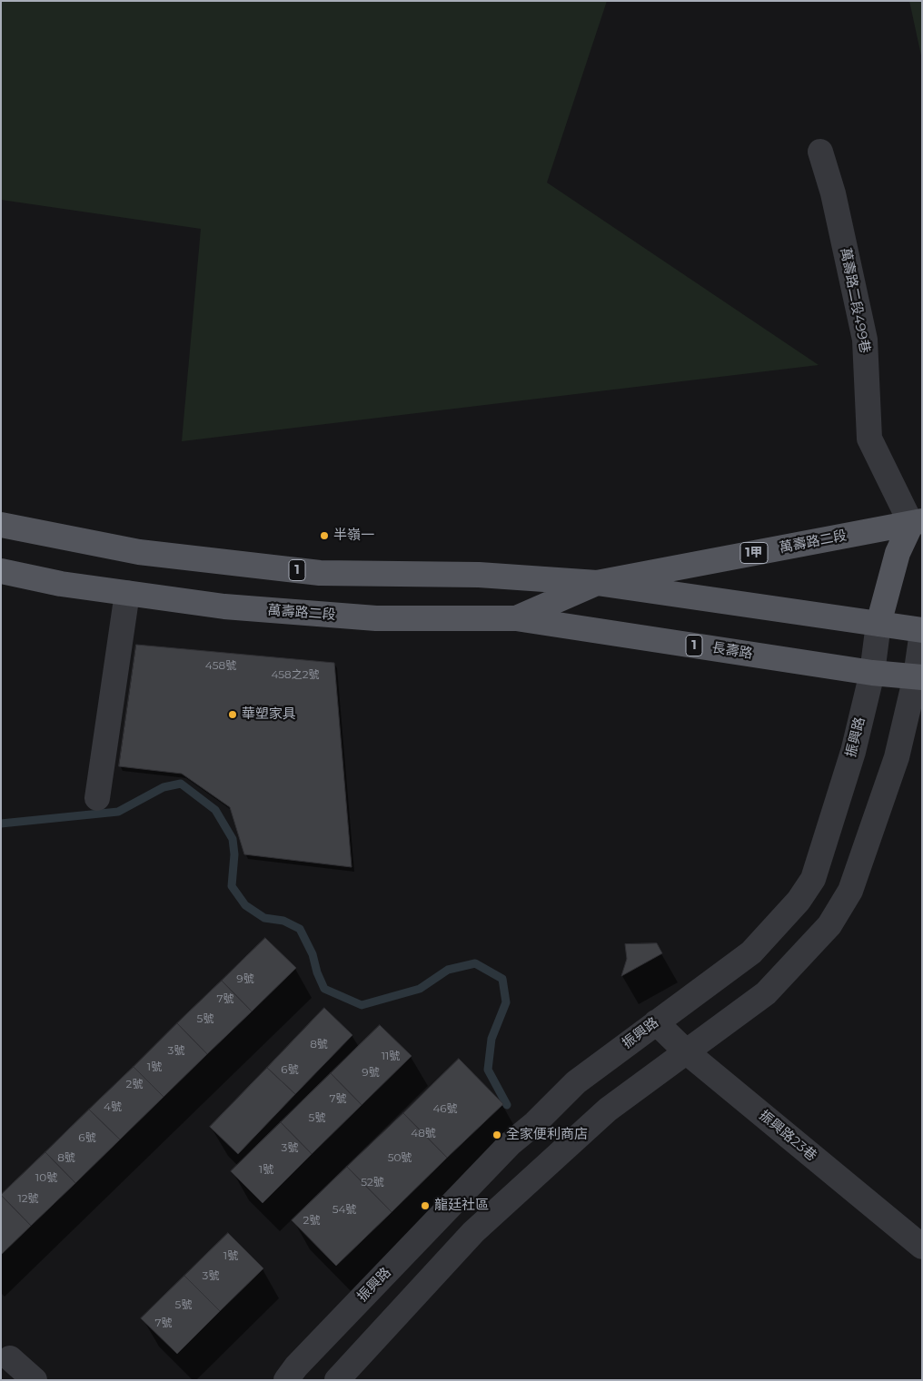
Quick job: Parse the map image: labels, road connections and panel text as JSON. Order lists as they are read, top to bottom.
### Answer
{
  "streets": {
    "main road": [
      "萬壽路二段",
      "1甲",
      "1",
      "長壽路"
    ],
    "street": ["萬壽路二段499巷", "振興路", "振興路23巷"]
  },
  "crossings": [
    ["萬壽路二段499巷", "萬壽路二段"],
    ["萬壽路二段", "1"],
    ["萬壽路二段", "長壽路"],
    ["1", "振興路"],
    ["長壽路", "振興路"],
    ["振興路", "振興路23巷"]
  ],
  "places": [
    "半嶺一",
    "華塑家具",
    "全家便利商店",
    "龍廷社區"
  ],
  "house_numbers": [
    "458號",
    "458之2號",
    "9號",
    "7號",
    "5號",
    "8號",
    "3號",
    "11號",
    "1號",
    "6號",
    "9號",
    "2號",
    "7號",
    "4號",
    "46號",
    "5號",
    "48號",
    "6號",
    "3號",
    "8號",
    "50號",
    "1號",
    "10號",
    "52號",
    "12號",
    "54號",
    "2號",
    "1號",
    "3號",
    "5號",
    "7號"
  ]
}
